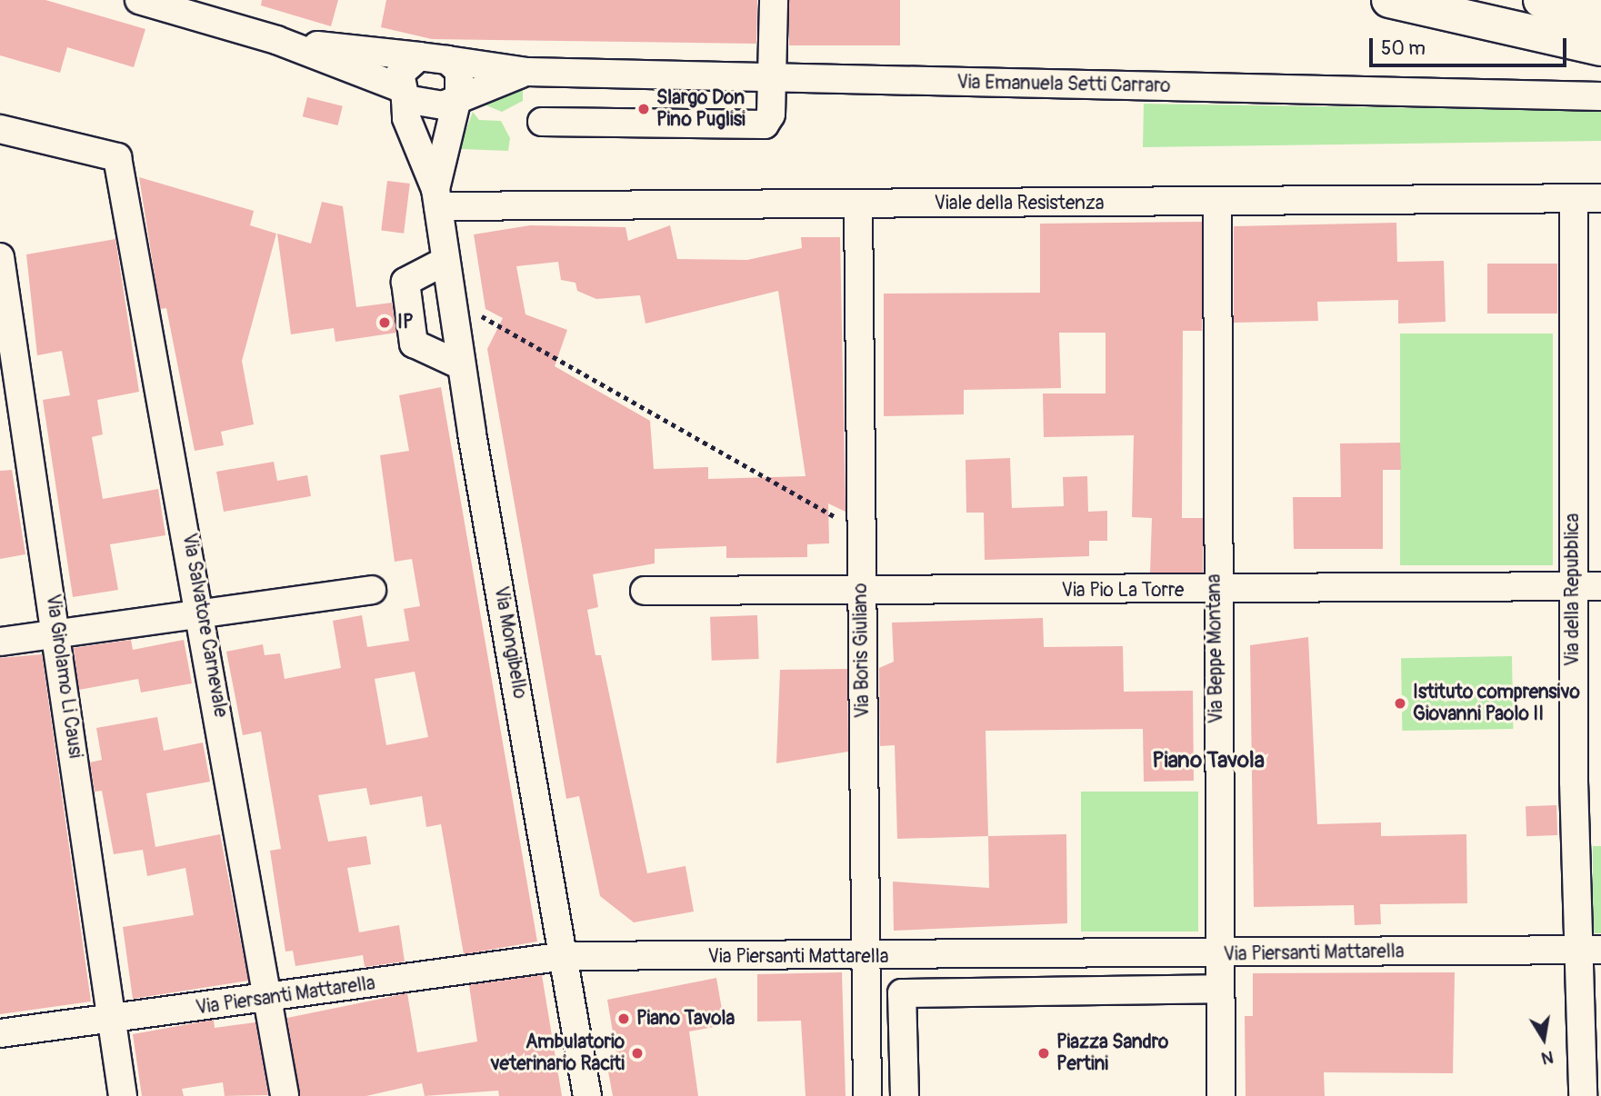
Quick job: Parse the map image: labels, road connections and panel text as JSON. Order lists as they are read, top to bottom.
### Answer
{
  "streets": {
    "street": [
      "Via Emanuela Setti Carraro",
      "Viale della Resistenza",
      "Via della Repubblica",
      "Via Pio La Torre",
      "Via Salvatore Carnevale",
      "Via Mongibello",
      "Via Beppe Montana",
      "Via Boris Giuliano",
      "Via Girolamo Li Causi",
      "Via Piersanti Mattarella"
    ]
  },
  "crossings": [
    ["Viale della Resistenza", "Via della Repubblica"],
    ["Viale della Resistenza", "Via Mongibello"],
    ["Viale della Resistenza", "Via Beppe Montana"],
    ["Viale della Resistenza", "Via Boris Giuliano"],
    ["Via della Repubblica", "Via Pio La Torre"],
    ["Via della Repubblica", "Via Piersanti Mattarella"],
    ["Via Pio La Torre", "Via Beppe Montana"],
    ["Via Pio La Torre", "Via Boris Giuliano"],
    ["Via Salvatore Carnevale", "Via Piersanti Mattarella"],
    ["Via Mongibello", "Via Piersanti Mattarella"],
    ["Via Beppe Montana", "Via Piersanti Mattarella"],
    ["Via Boris Giuliano", "Via Piersanti Mattarella"],
    ["Via Girolamo Li Causi", "Via Piersanti Mattarella"]
  ],
  "districts": ["Piano Tavola"],
  "places": [
    "Slargo Don Pino Puglisi",
    "IP",
    "Istituto comprensivo Giovanni Paolo II",
    "Piano Tavola",
    "Ambulatorio veterinario Raciti",
    "Piazza Sandro Pertini"
  ],
  "scale_bar": "50 m",
  "north": "bottom"
}
